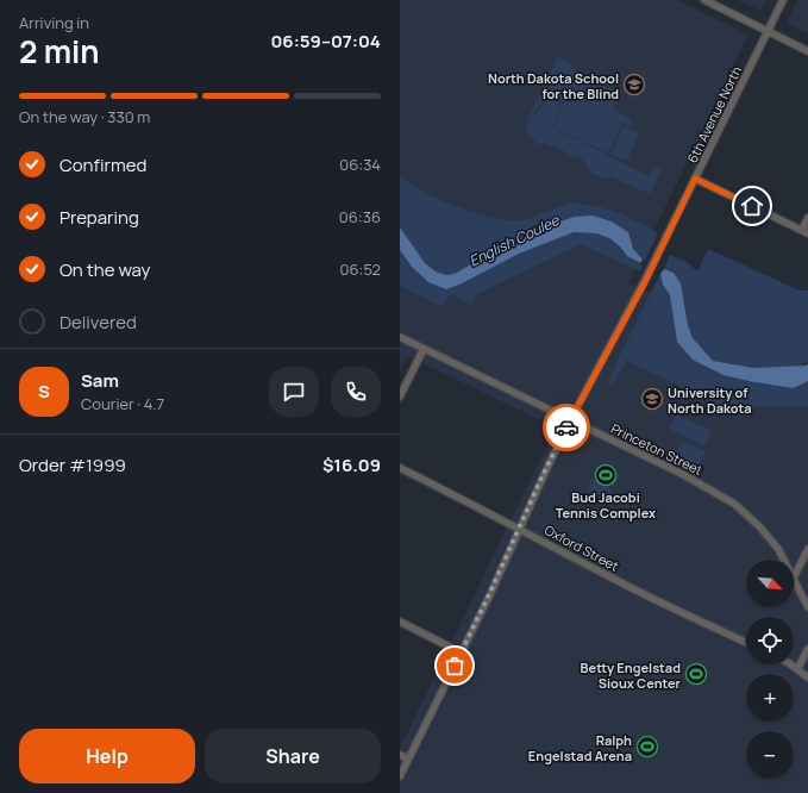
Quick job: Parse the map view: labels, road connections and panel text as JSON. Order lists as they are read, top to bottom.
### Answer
{
  "streets": {
    "street": ["6th Avenue North", "Princeton Street", "Oxford Street"]
  },
  "crossings": [
    ["6th Avenue North", "Princeton Street"],
    ["6th Avenue North", "Oxford Street"]
  ],
  "water": ["English Coulee"],
  "places": {
    "school or university": ["North Dakota School for the Blind", "University of North Dakota"],
    "sports": ["Bud Jacobi Tennis Complex", "Betty Engelstad Sioux Center", "Ralph Engelstad Arena"]
  },
  "north": "bottom right",
  "page": {
    "heading": ["2 min", "Arriving in", "06:59–07:04"],
    "panel": [
      "Sam",
      "Courier · 4.7",
      "Order #1999",
      "$16.09"
    ],
    "bar": "On the way · 330 m",
    "list": [
      ["Confirmed", "06:34"],
      ["Preparing", "06:36"],
      ["On the way", "06:52"],
      "Delivered"
    ],
    "round": "S",
    "map_buttons": ["+", "−"],
    "buttons": ["Help", "Share"]
  }
}
